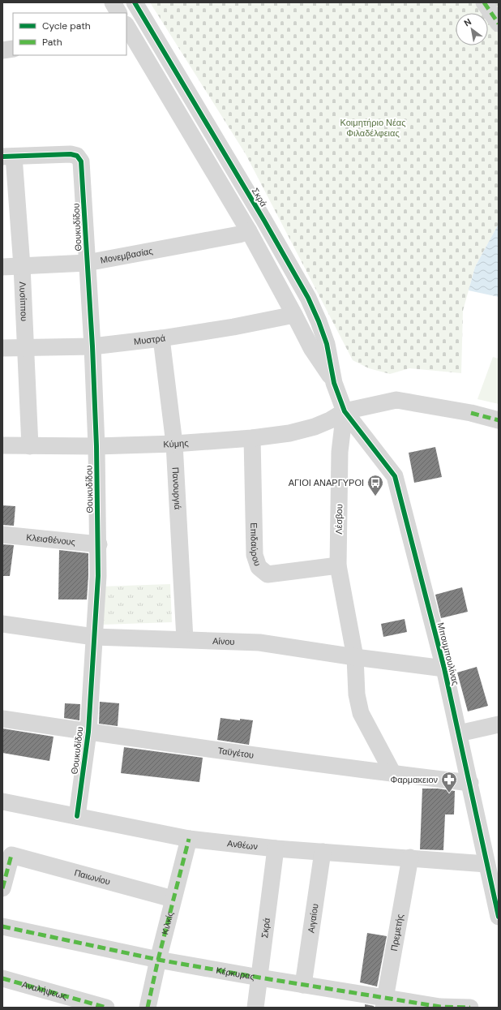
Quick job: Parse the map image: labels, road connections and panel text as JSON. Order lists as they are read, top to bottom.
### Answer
{
  "streets": {
    "street": [
      "Σκρά",
      "Θουκυδίδου",
      "Μονεμβασίας",
      "Λυσίππου",
      "Μυστρά",
      "Κύμης",
      "Πανουργιά",
      "Λέσβου",
      "Κλεισθένους",
      "Επιδαύρου",
      "Αίνου",
      "Μπουμπουλίνας",
      "Ταϋγέτου",
      "Ανθέων",
      "Παιωνίου",
      "Αιγαίου",
      "Κιλκίς",
      "Πρεμετής",
      "Κέρκυρας",
      "Αναλήψεως"
    ]
  },
  "crossings": [
    ["Σκρά", "Μονεμβασίας"],
    ["Σκρά", "Μυστρά"],
    ["Σκρά", "Κύμης"],
    ["Σκρά", "Λέσβου"],
    ["Σκρά", "Μπουμπουλίνας"],
    ["Σκρά", "Ανθέων"],
    ["Σκρά", "Κέρκυρας"],
    ["Θουκυδίδου", "Μονεμβασίας"],
    ["Θουκυδίδου", "Λυσίππου"],
    ["Θουκυδίδου", "Μυστρά"],
    ["Θουκυδίδου", "Κύμης"],
    ["Θουκυδίδου", "Κλεισθένους"],
    ["Θουκυδίδου", "Αίνου"],
    ["Θουκυδίδου", "Ταϋγέτου"],
    ["Θουκυδίδου", "Ανθέων"],
    ["Μονεμβασίας", "Λυσίππου"],
    ["Λυσίππου", "Μυστρά"],
    ["Λυσίππου", "Κύμης"],
    ["Μυστρά", "Πανουργιά"],
    ["Κύμης", "Πανουργιά"],
    ["Κύμης", "Λέσβου"],
    ["Κύμης", "Επιδαύρου"],
    ["Κύμης", "Μπουμπουλίνας"],
    ["Πανουργιά", "Αίνου"],
    ["Λέσβου", "Επιδαύρου"],
    ["Λέσβου", "Αίνου"],
    ["Λέσβου", "Μπουμπουλίνας"],
    ["Λέσβου", "Ταϋγέτου"],
    ["Αίνου", "Μπουμπουλίνας"],
    ["Μπουμπουλίνας", "Ταϋγέτου"],
    ["Μπουμπουλίνας", "Ανθέων"],
    ["Ανθέων", "Αιγαίου"],
    ["Ανθέων", "Κιλκίς"],
    ["Ανθέων", "Πρεμετής"],
    ["Παιωνίου", "Κιλκίς"],
    ["Αιγαίου", "Κέρκυρας"],
    ["Κιλκίς", "Κέρκυρας"],
    ["Πρεμετής", "Κέρκυρας"]
  ],
  "parks": ["Κοιμητήριο Νέας Φιλαδέλφειας"],
  "places": {
    "bus stop": ["ΑΓΙΟΙ ΑΝΑΡΓΥΡΟΙ"],
    "pharmacy": ["Φαρμακειον"]
  },
  "legend": ["Cycle path", "Path"],
  "north": "top left"
}
